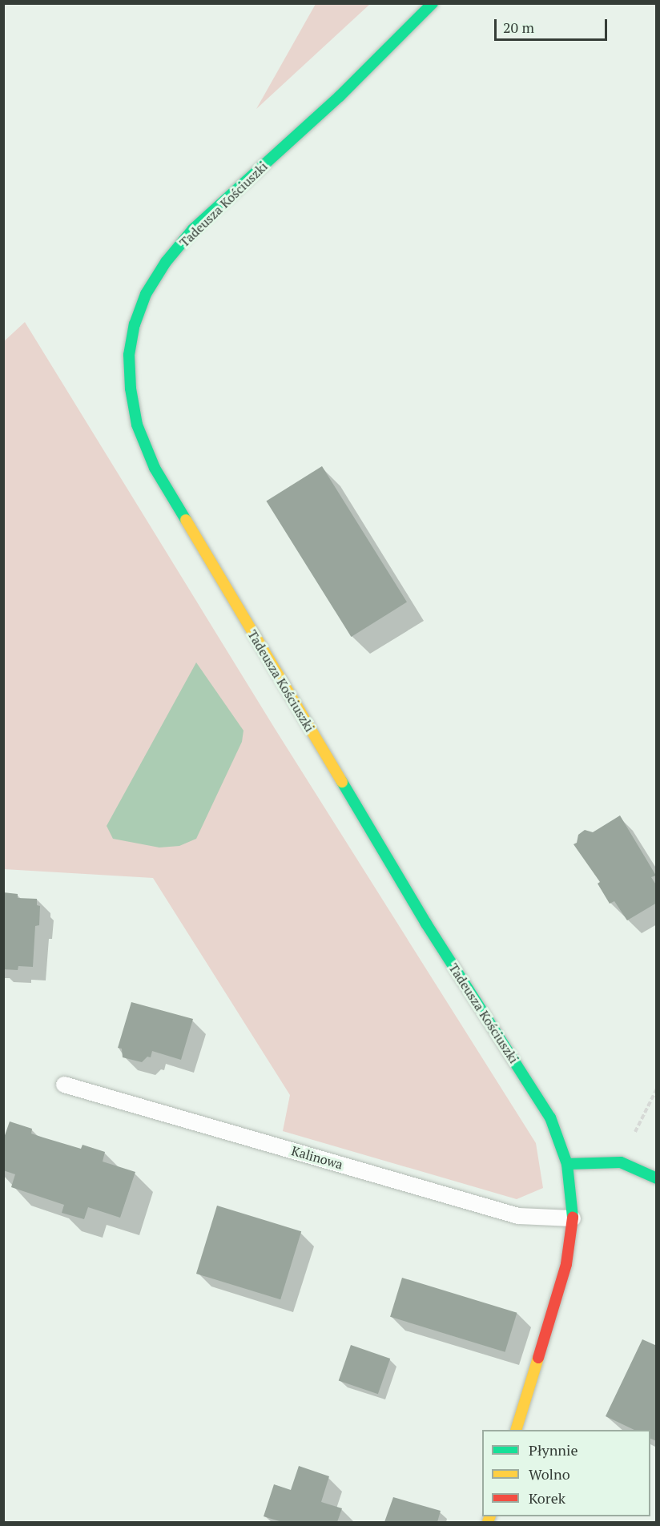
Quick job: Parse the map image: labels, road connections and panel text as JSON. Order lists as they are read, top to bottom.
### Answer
{
  "streets": {
    "street": ["Tadeusza Kościuszki"],
    "lane": ["Kalinowa"]
  },
  "crossings": [
    ["Tadeusza Kościuszki", "Kalinowa"]
  ],
  "legend": ["Płynnie", "Wolno", "Korek"],
  "scale_bar": "20 m"
}
